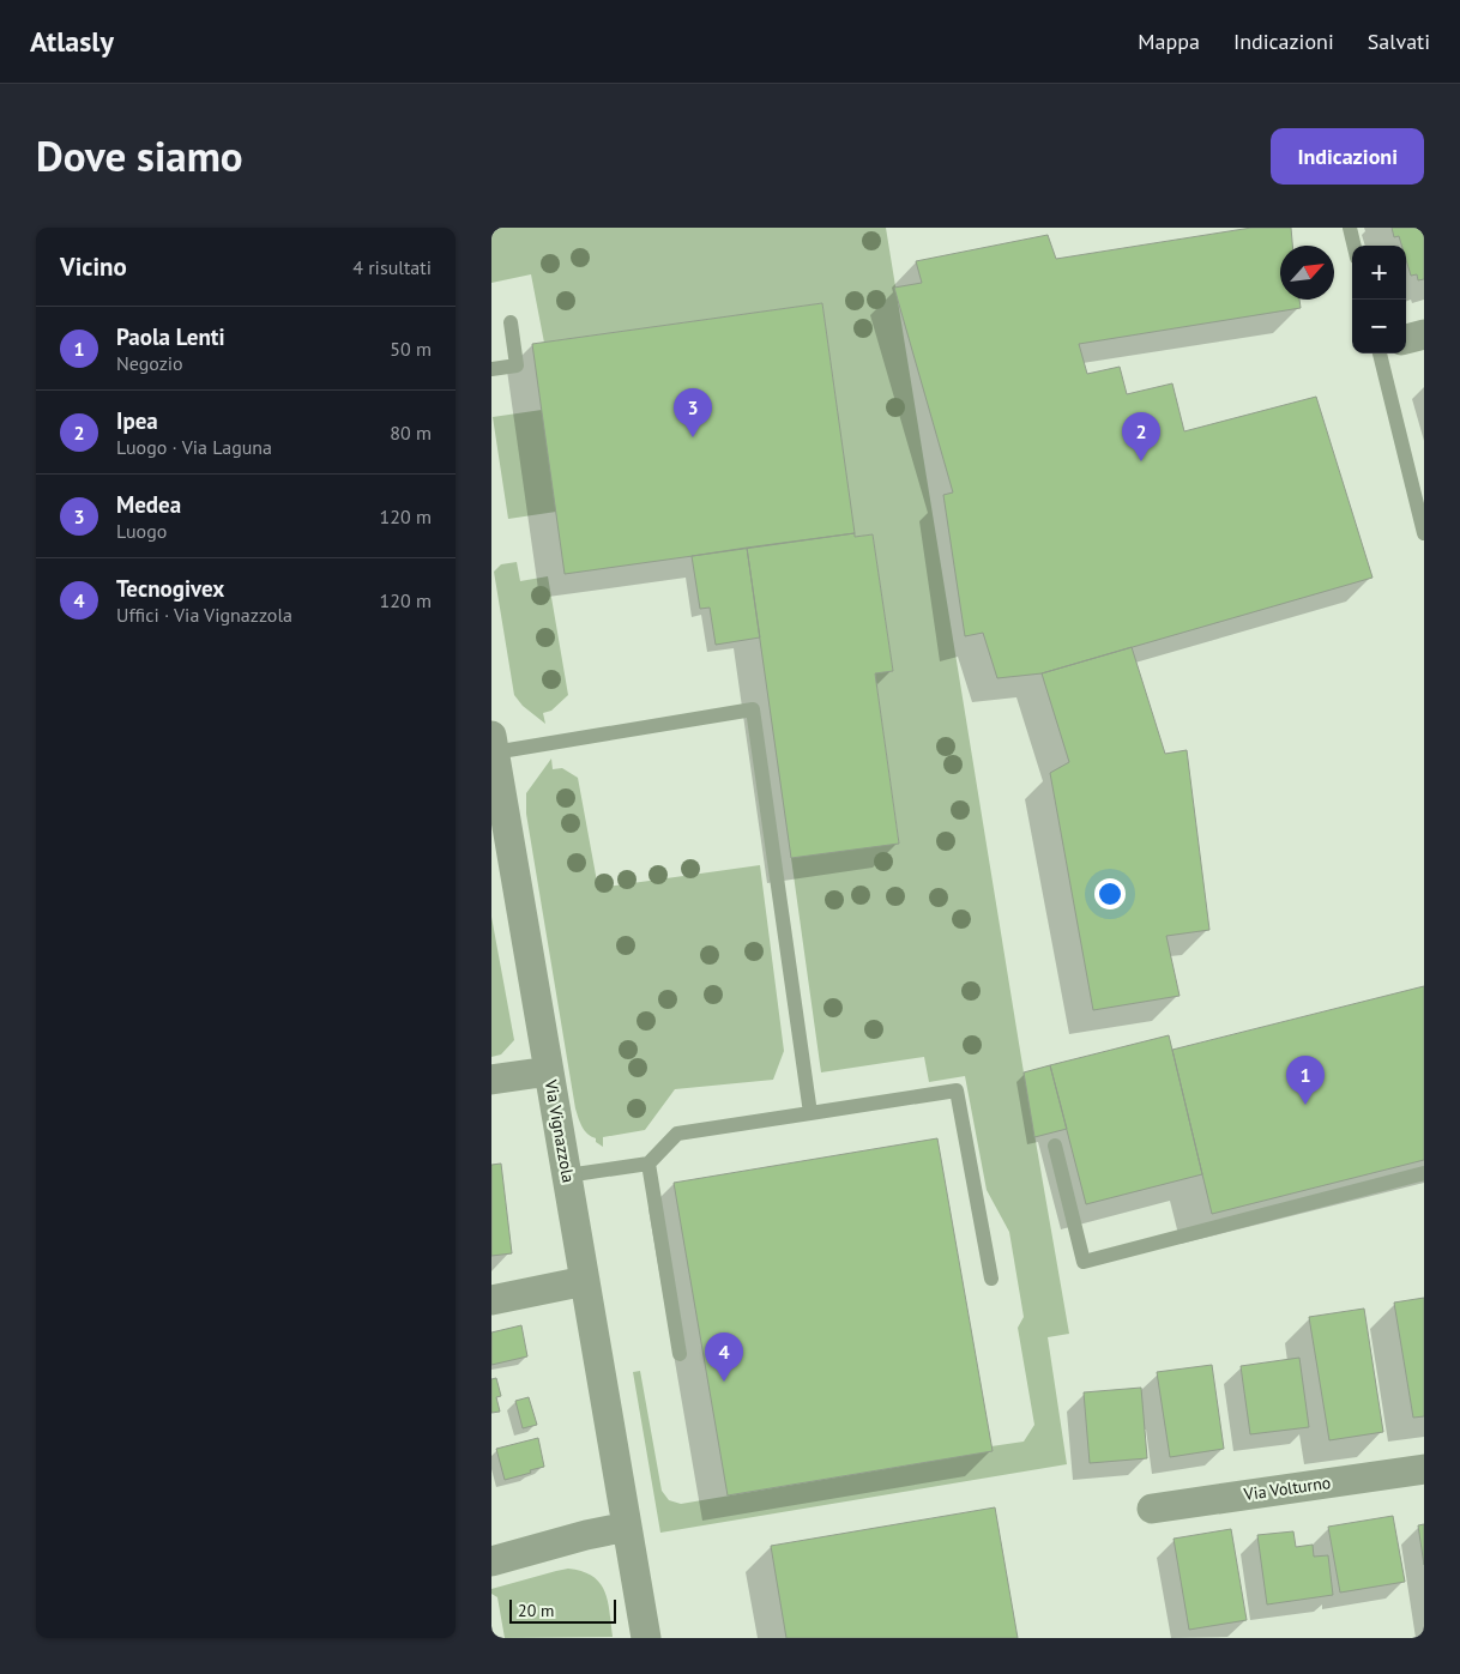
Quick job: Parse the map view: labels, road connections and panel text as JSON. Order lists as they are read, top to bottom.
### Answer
{
  "streets": {
    "street": ["Via Vignazzola", "Via Volturno"]
  },
  "scale_bar": "20 m",
  "north": "top right",
  "page": {
    "header": "Atlasly",
    "nav": ["Mappa", "Indicazioni", "Salvati"],
    "title": "Dove siamo",
    "buttons": "Indicazioni",
    "heading": ["Vicino", "4 risultati"],
    "map_buttons": ["+", "−"],
    "list": [
      {
        "mark": "1",
        "name": "Paola Lenti",
        "note": "Negozio",
        "value": "50 m"
      },
      {
        "mark": "2",
        "name": "Ipea",
        "note": "Luogo · Via Laguna",
        "value": "80 m"
      },
      {
        "mark": "3",
        "name": "Medea",
        "note": "Luogo",
        "value": "120 m"
      },
      {
        "mark": "4",
        "name": "Tecnogivex",
        "note": "Uffici · Via Vignazzola",
        "value": "120 m"
      }
    ],
    "pins": [
      "3",
      "2",
      "1",
      "4"
    ],
    "scale": "20 m"
  }
}
